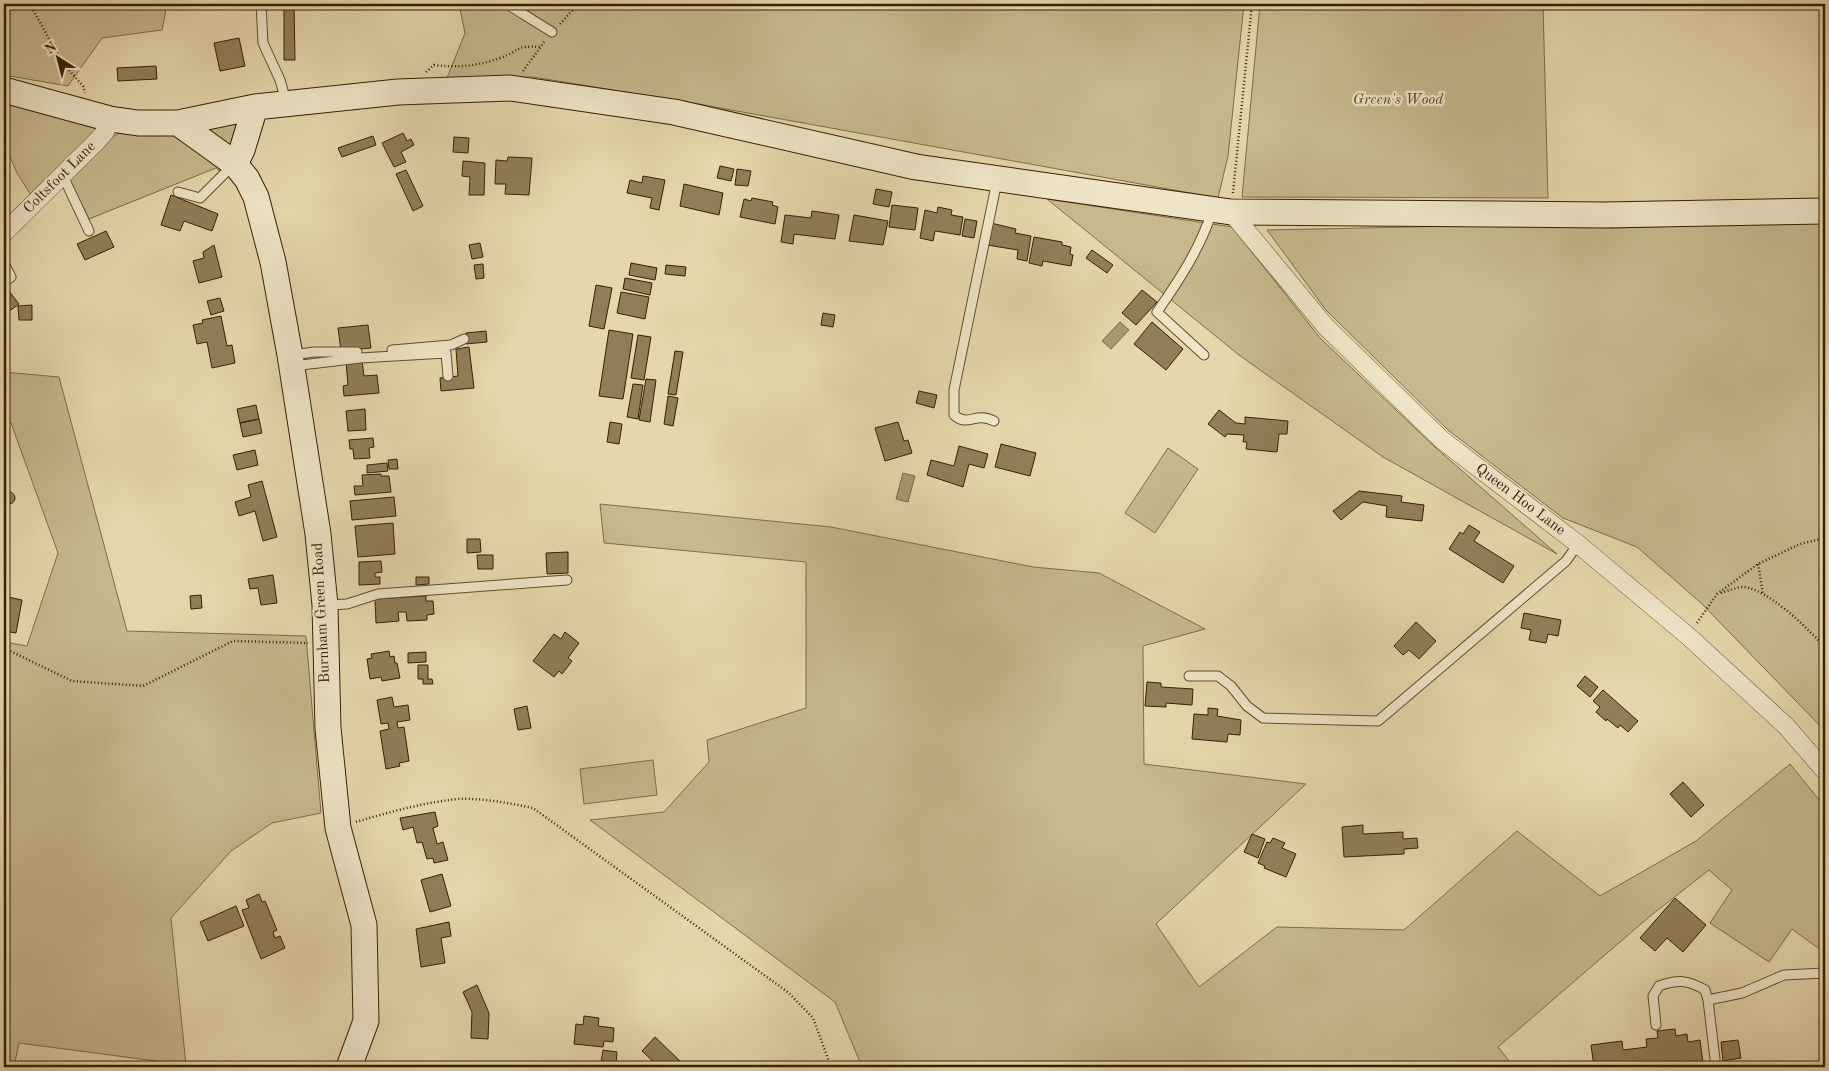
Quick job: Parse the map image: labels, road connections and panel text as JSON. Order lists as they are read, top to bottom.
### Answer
{
  "streets": {
    "street": ["Coltsfoot Lane", "Queen Hoo Lane", "Burnham Green Road"]
  },
  "parks": ["Green's Wood"],
  "north": "top left"
}
